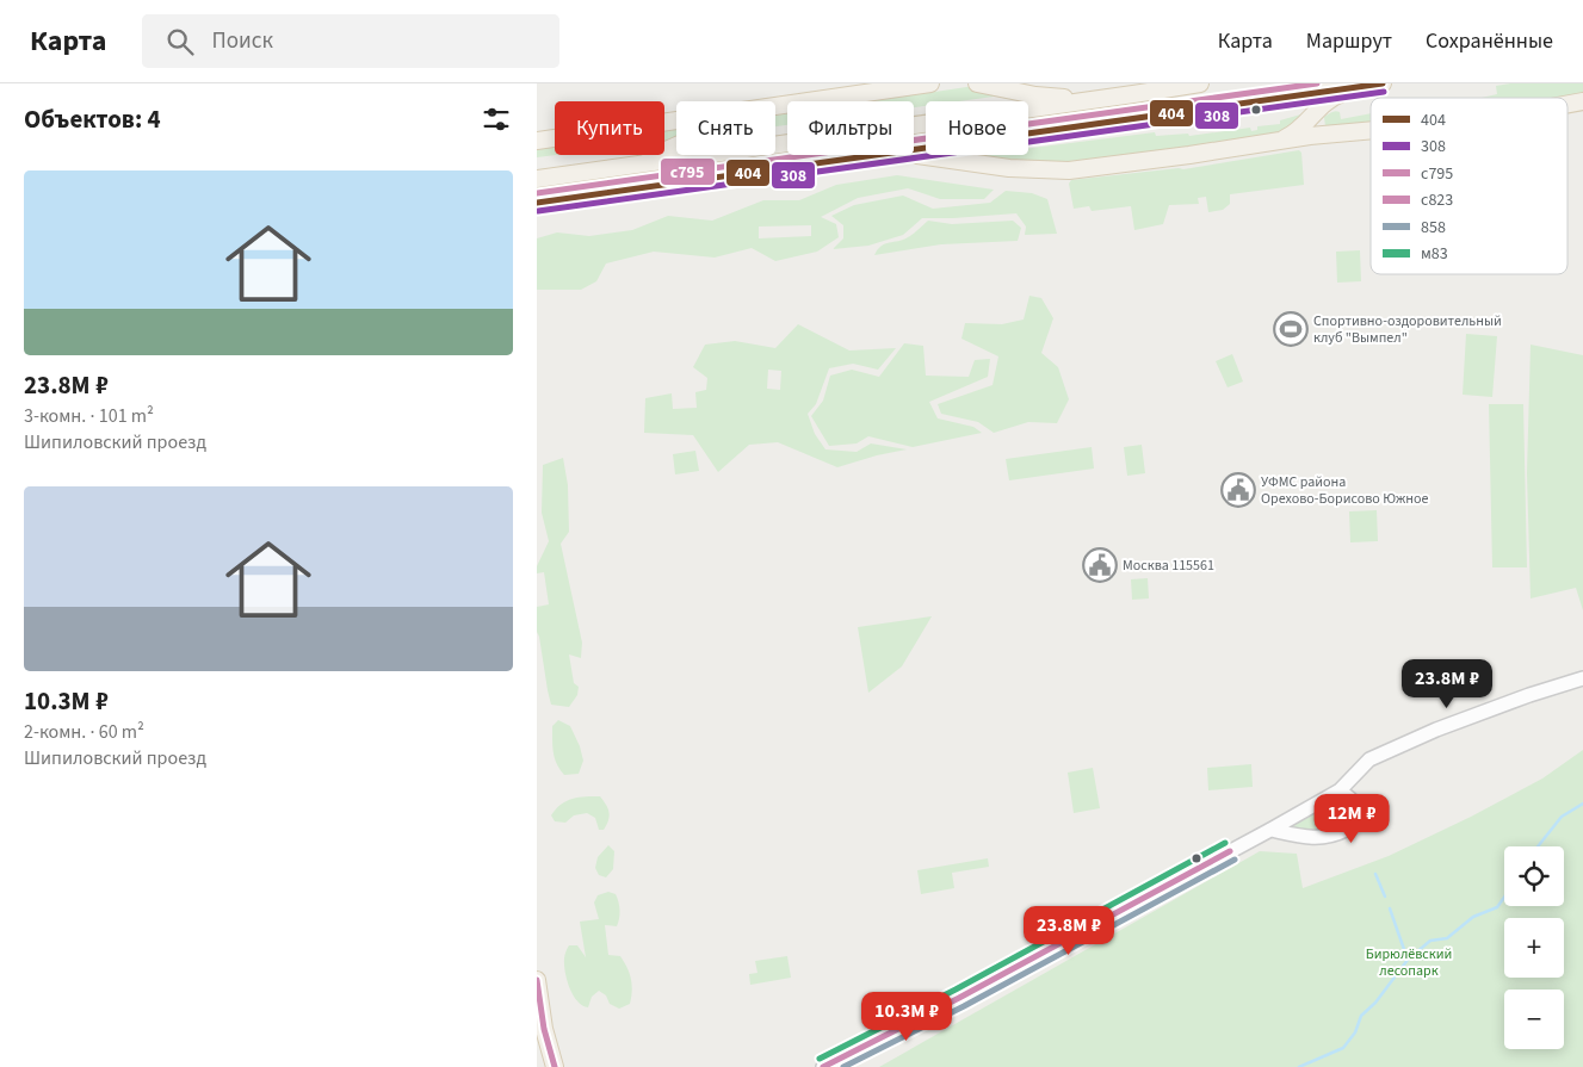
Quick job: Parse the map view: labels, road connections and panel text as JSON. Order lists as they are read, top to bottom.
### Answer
{
  "parks": ["Бирюлёвский лесопарк"],
  "places": {
    "sports": ["Спортивно-оздоровительный клуб \"Вымпел\""],
    "public building": ["УФМС района Орехово-Борисово Южное", "Москва 115561"]
  },
  "lines": [
    "transit line 404",
    "transit line с795",
    "transit line 308",
    "transit line м83",
    "transit line с823",
    "transit line 858"
  ],
  "legend": [
    "404",
    "308",
    "с795",
    "с823",
    "858",
    "м83"
  ],
  "page": {
    "header": "Карта",
    "search": "Поиск",
    "nav": ["Карта", "Маршрут", "Сохранённые"],
    "heading": "Объектов: 4",
    "chip": [
      "Купить",
      "Снять",
      "Фильтры",
      "Новое"
    ],
    "list": [
      {
        "name": "23.8M ₽",
        "note": "3-комн. · 101 m² · Шипиловский проезд"
      },
      {
        "name": "10.3M ₽",
        "note": "2-комн. · 60 m² · Шипиловский проезд"
      }
    ],
    "price": [
      "23.8M ₽",
      "12M ₽",
      "23.8M ₽",
      "10.3M ₽"
    ],
    "map_buttons": ["+", "−"]
  }
}
